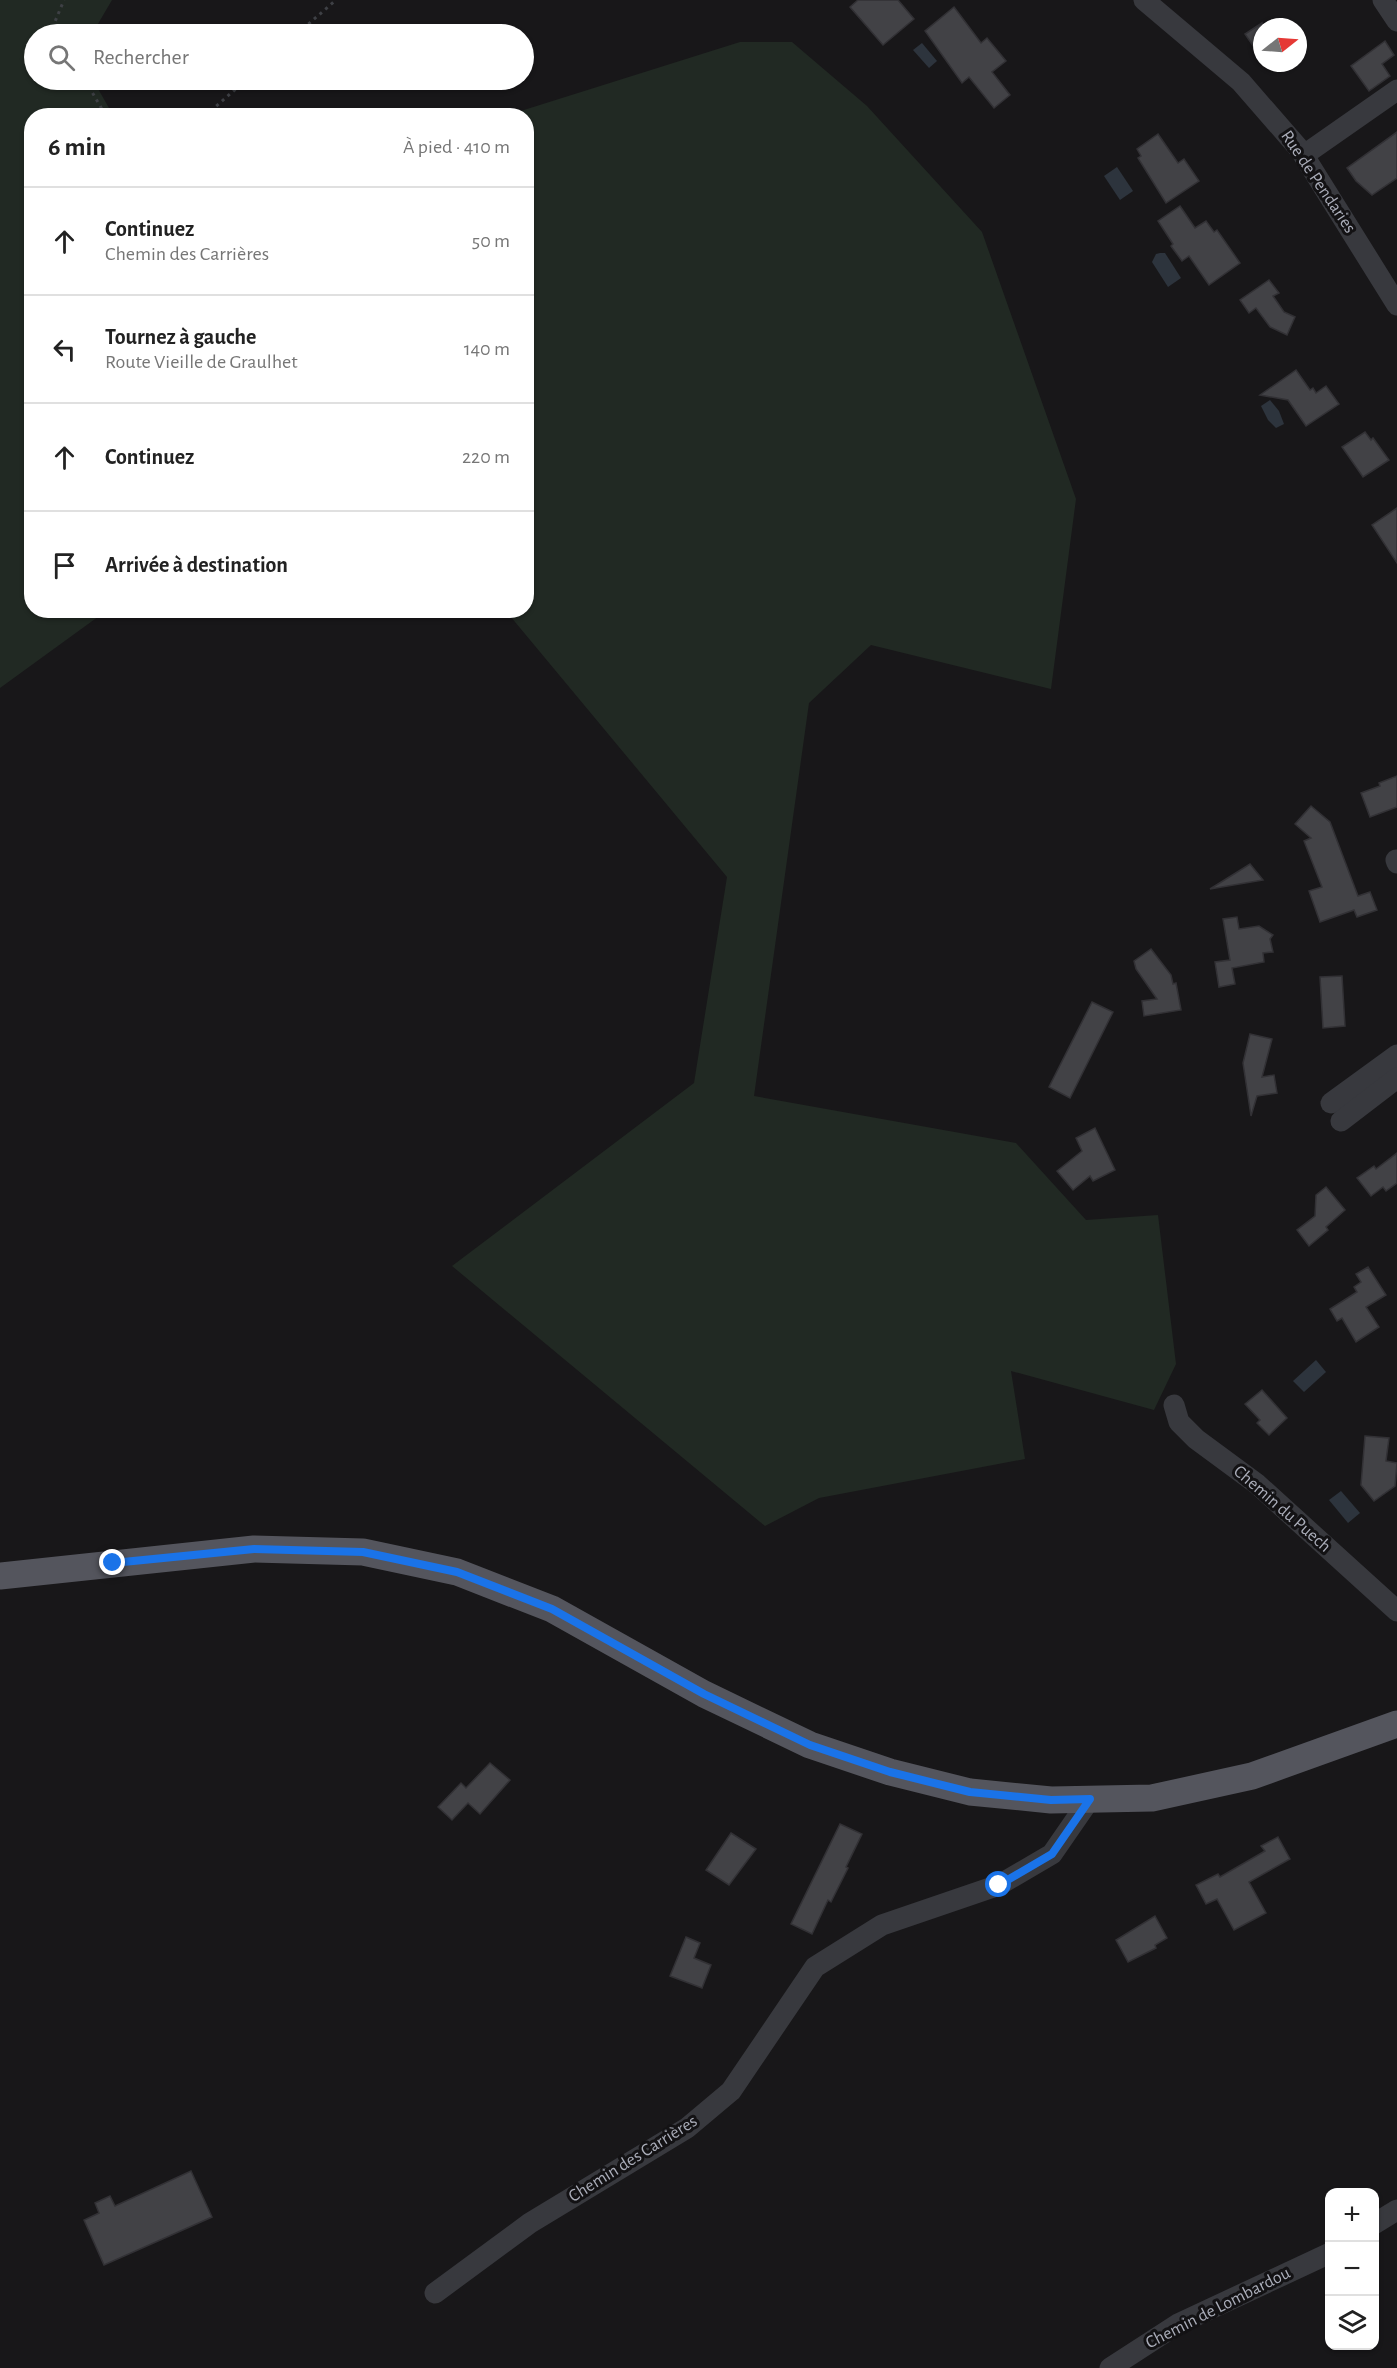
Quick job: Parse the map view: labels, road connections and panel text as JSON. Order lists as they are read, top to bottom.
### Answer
{
  "streets": {
    "street": [
      "Rue de Pendaries",
      "Chemin du Puech",
      "Chemin des Carrières",
      "Chemin de Lombardou"
    ]
  },
  "north": "right",
  "page": {
    "search": "Rechercher",
    "heading": ["6 min", "À pied · 410 m"],
    "list": [
      ["Continuez", "Chemin des Carrières", "50 m"],
      ["Tournez à gauche", "Route Vieille de Graulhet", "140 m"],
      ["Continuez", "220 m"],
      "Arrivée à destination"
    ],
    "map_buttons": ["+", "−"]
  }
}
